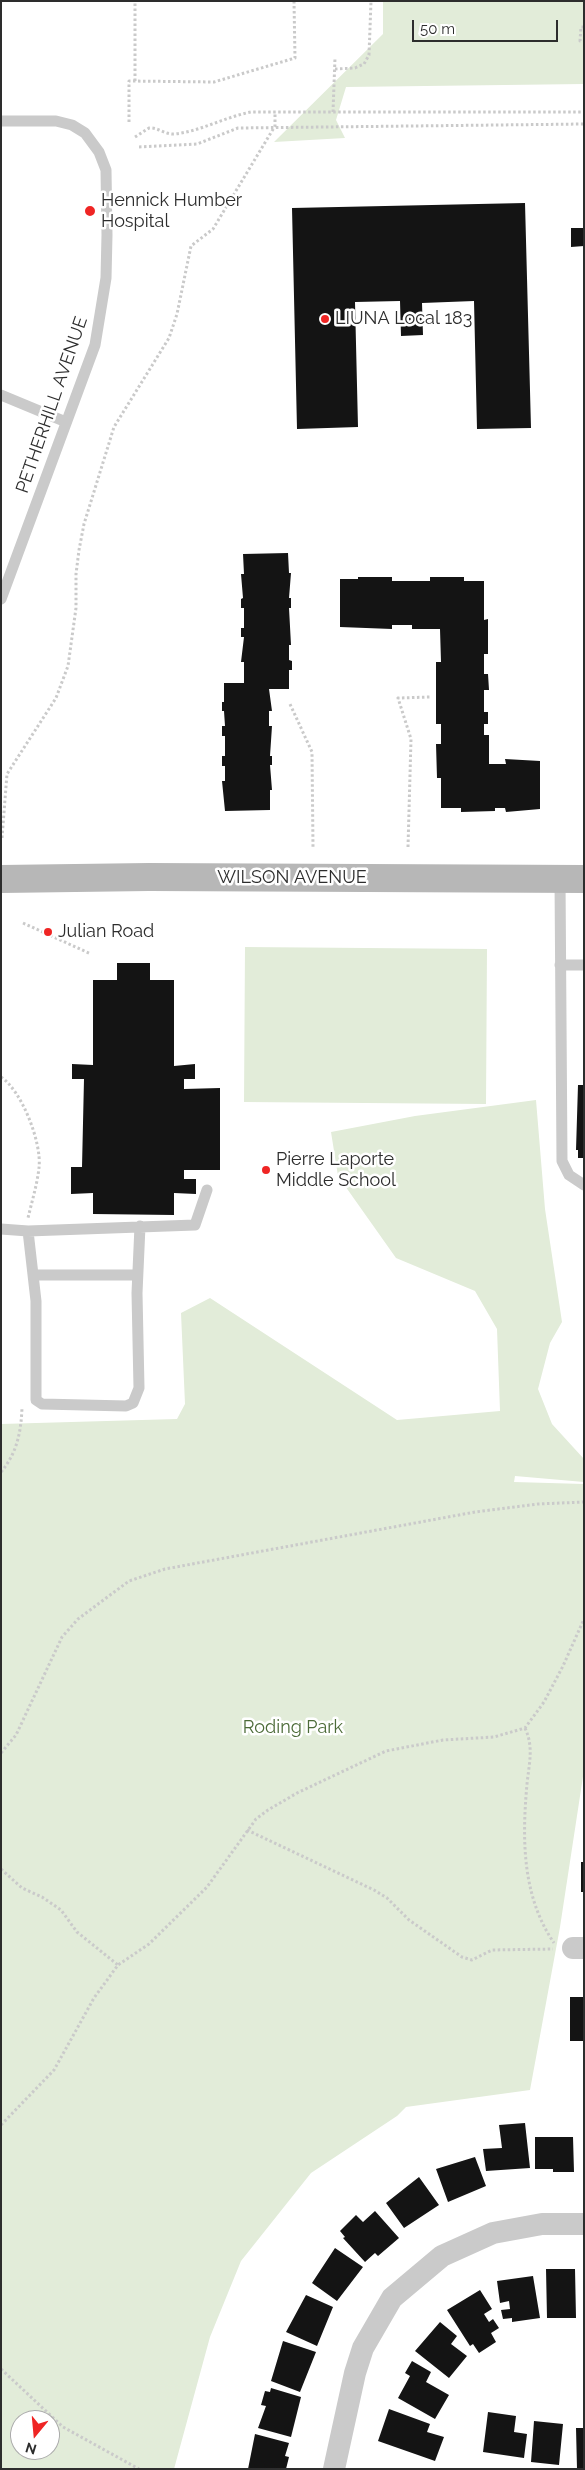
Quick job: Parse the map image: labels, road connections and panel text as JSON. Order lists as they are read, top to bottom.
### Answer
{
  "streets": {
    "main road": ["WILSON AVENUE"],
    "lane": ["PETHERHILL AVENUE"]
  },
  "parks": ["Roding Park"],
  "places": [
    "Hennick Humber Hospital",
    "LIUNA Local 183",
    "Julian Road",
    "Pierre Laporte Middle School"
  ],
  "scale_bar": "50 m",
  "north": "bottom"
}
